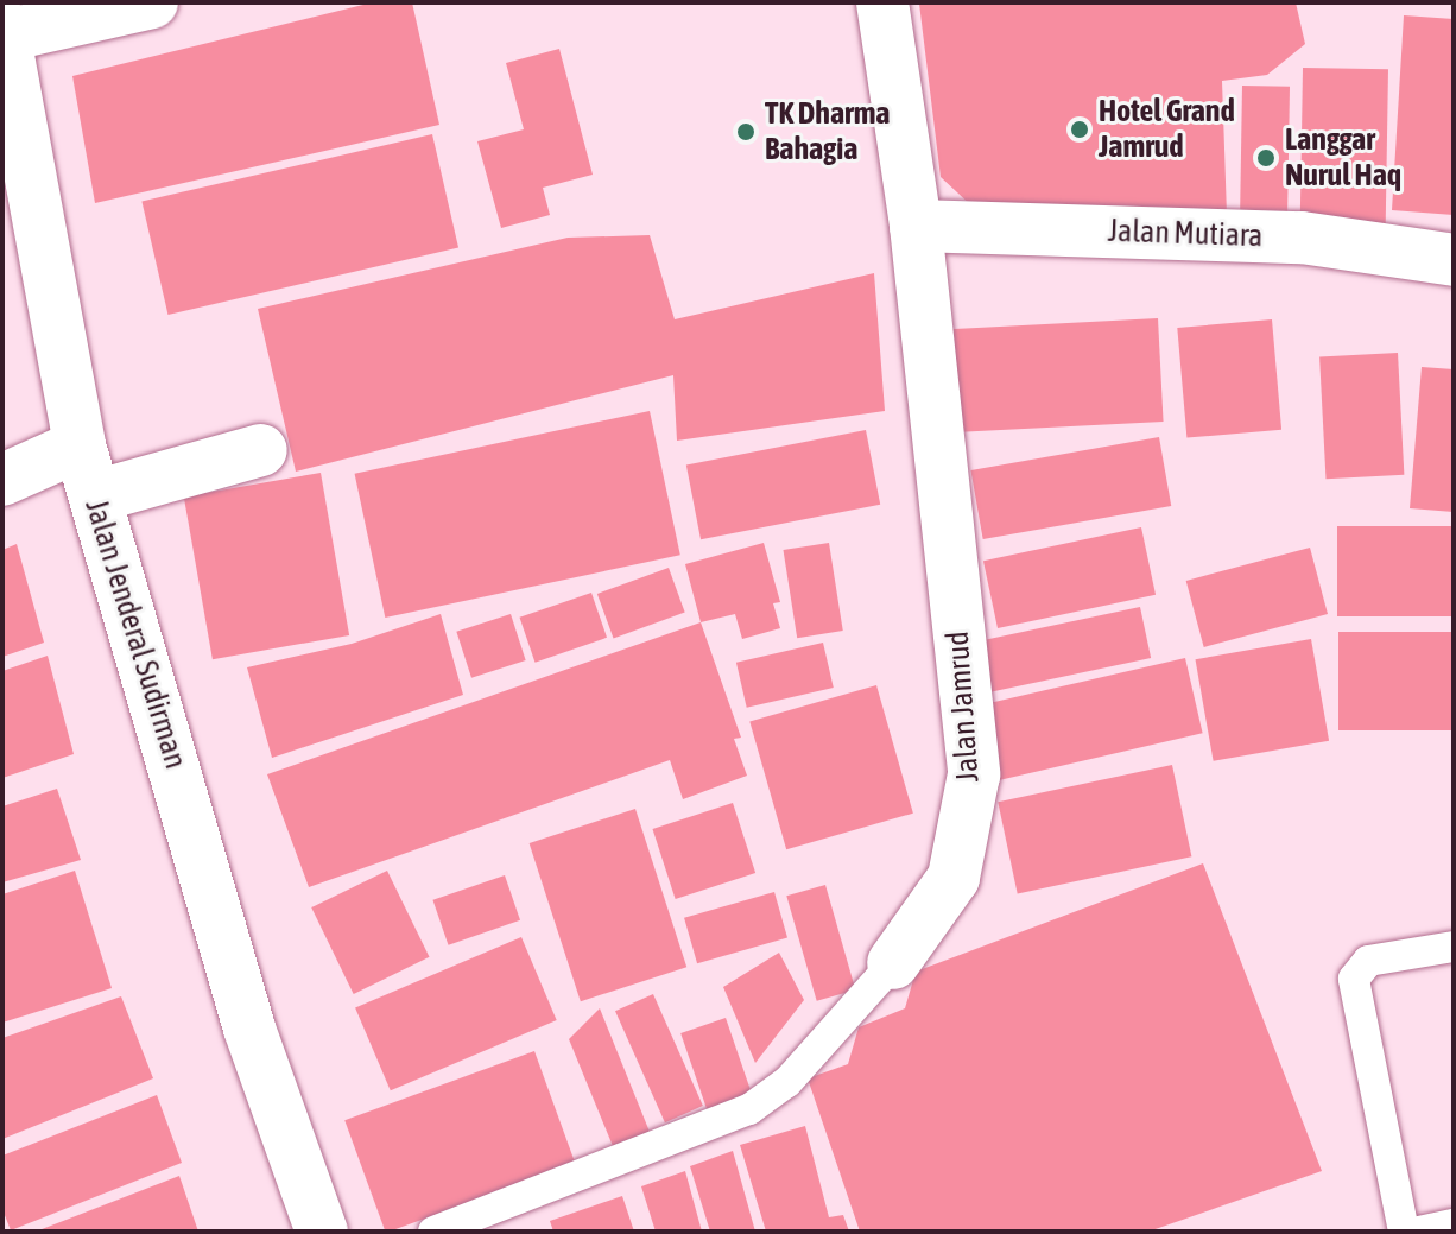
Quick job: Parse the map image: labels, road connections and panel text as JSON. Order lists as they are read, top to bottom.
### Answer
{
  "streets": {
    "street": ["Jalan Mutiara", "Jalan Jenderal Sudirman", "Jalan Jamrud"]
  },
  "crossings": [
    ["Jalan Mutiara", "Jalan Jamrud"]
  ],
  "places": ["Hotel Grand Jamrud", "TK Dharma Bahagia", "Langgar Nurul Haq"]
}
